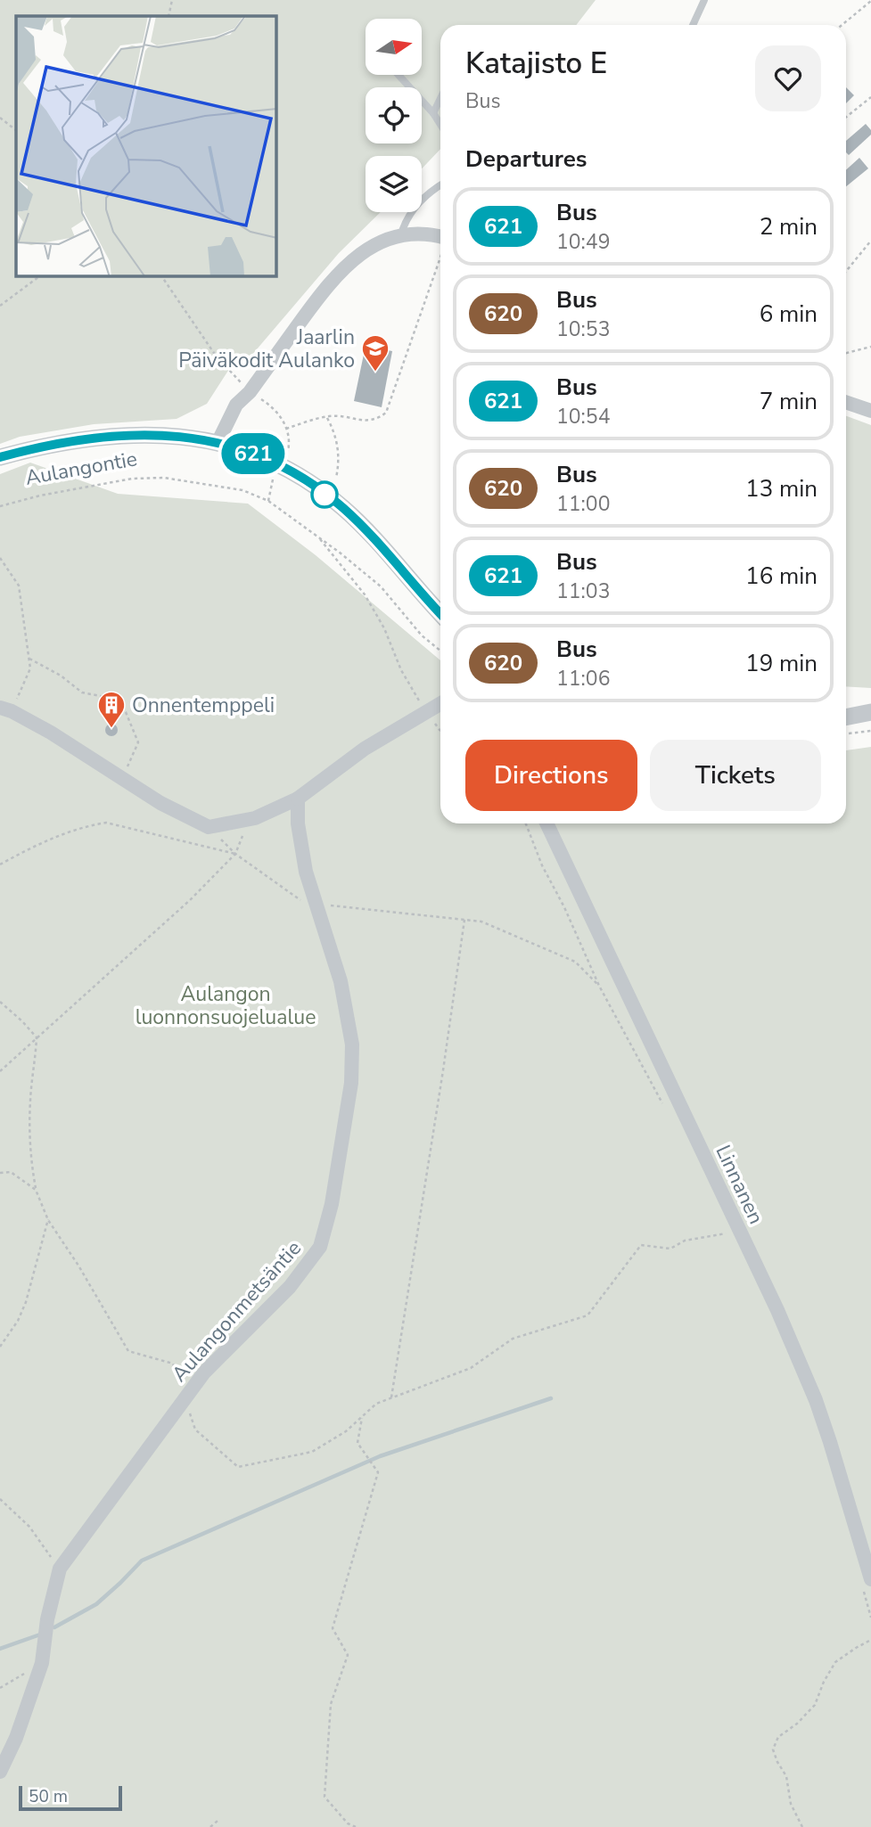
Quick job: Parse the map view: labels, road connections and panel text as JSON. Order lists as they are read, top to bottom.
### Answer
{
  "streets": {
    "street": ["Aulangontie", "Linnanen", "Aulangonmetsäntie"]
  },
  "parks": ["Aulangon luonnonsuojelualue"],
  "places": {
    "school or university": ["Jaarlin Päiväkodit Aulanko"],
    "building": ["Onnentemppeli"]
  },
  "lines": ["bus line 621"],
  "scale_bar": "50 m",
  "north": "right",
  "page": {
    "on_map": "621",
    "heading": [
      ["Katajisto E", "Bus"],
      "Departures"
    ],
    "list": [
      {
        "mark": "621",
        "name": "Bus",
        "note": "10:49",
        "value": "2 min"
      },
      {
        "mark": "620",
        "name": "Bus",
        "note": "10:53",
        "value": "6 min"
      },
      {
        "mark": "621",
        "name": "Bus",
        "note": "10:54",
        "value": "7 min"
      },
      {
        "mark": "620",
        "name": "Bus",
        "note": "11:00",
        "value": "13 min"
      },
      {
        "mark": "621",
        "name": "Bus",
        "note": "11:03",
        "value": "16 min"
      },
      {
        "mark": "620",
        "name": "Bus",
        "note": "11:06",
        "value": "19 min"
      }
    ],
    "buttons": ["Directions", "Tickets"],
    "scale": "50 m"
  }
}
